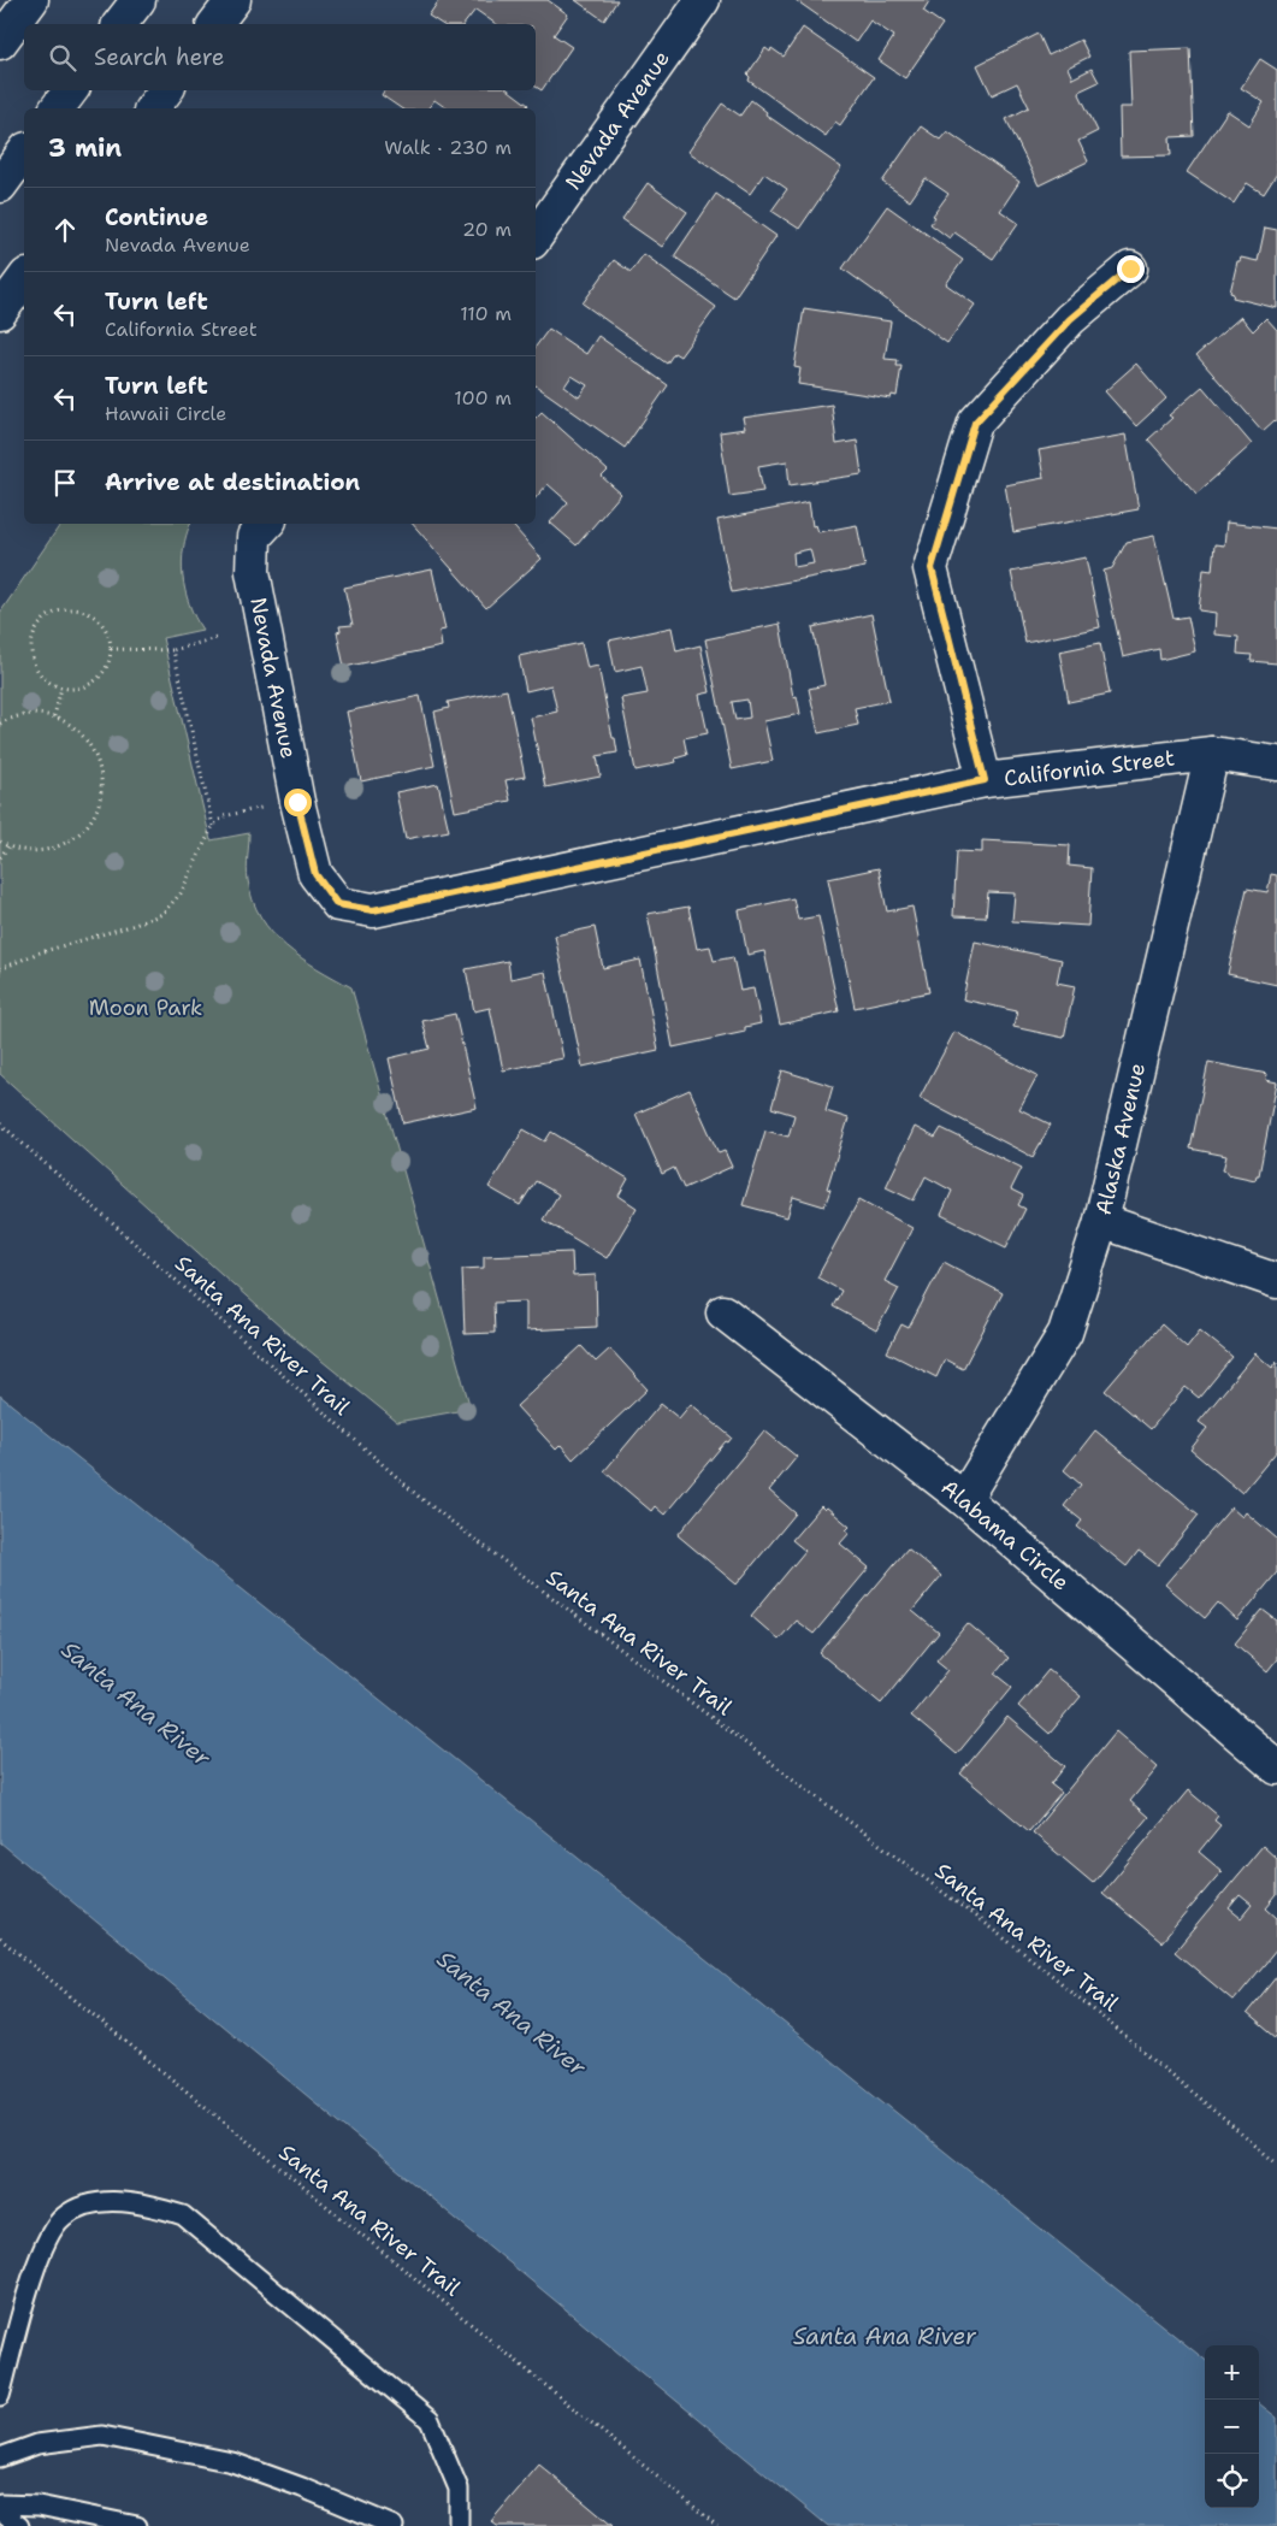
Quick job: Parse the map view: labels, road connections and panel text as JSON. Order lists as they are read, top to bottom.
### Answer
{
  "streets": {
    "main road": [
      "Nevada Avenue",
      "California Street",
      "Alaska Avenue",
      "Alabama Circle"
    ],
    "path": ["Santa Ana River Trail"]
  },
  "crossings": [
    ["Nevada Avenue", "California Street"],
    ["California Street", "Alaska Avenue"],
    ["Alaska Avenue", "Alabama Circle"]
  ],
  "water": ["Santa Ana River"],
  "parks": ["Moon Park"],
  "page": {
    "search": "Search here",
    "heading": ["3 min", "Walk · 230 m"],
    "list": [
      ["Continue", "Nevada Avenue", "20 m"],
      ["Turn left", "California Street", "110 m"],
      ["Turn left", "Hawaii Circle", "100 m"],
      "Arrive at destination"
    ],
    "map_buttons": ["+", "−"]
  }
}
